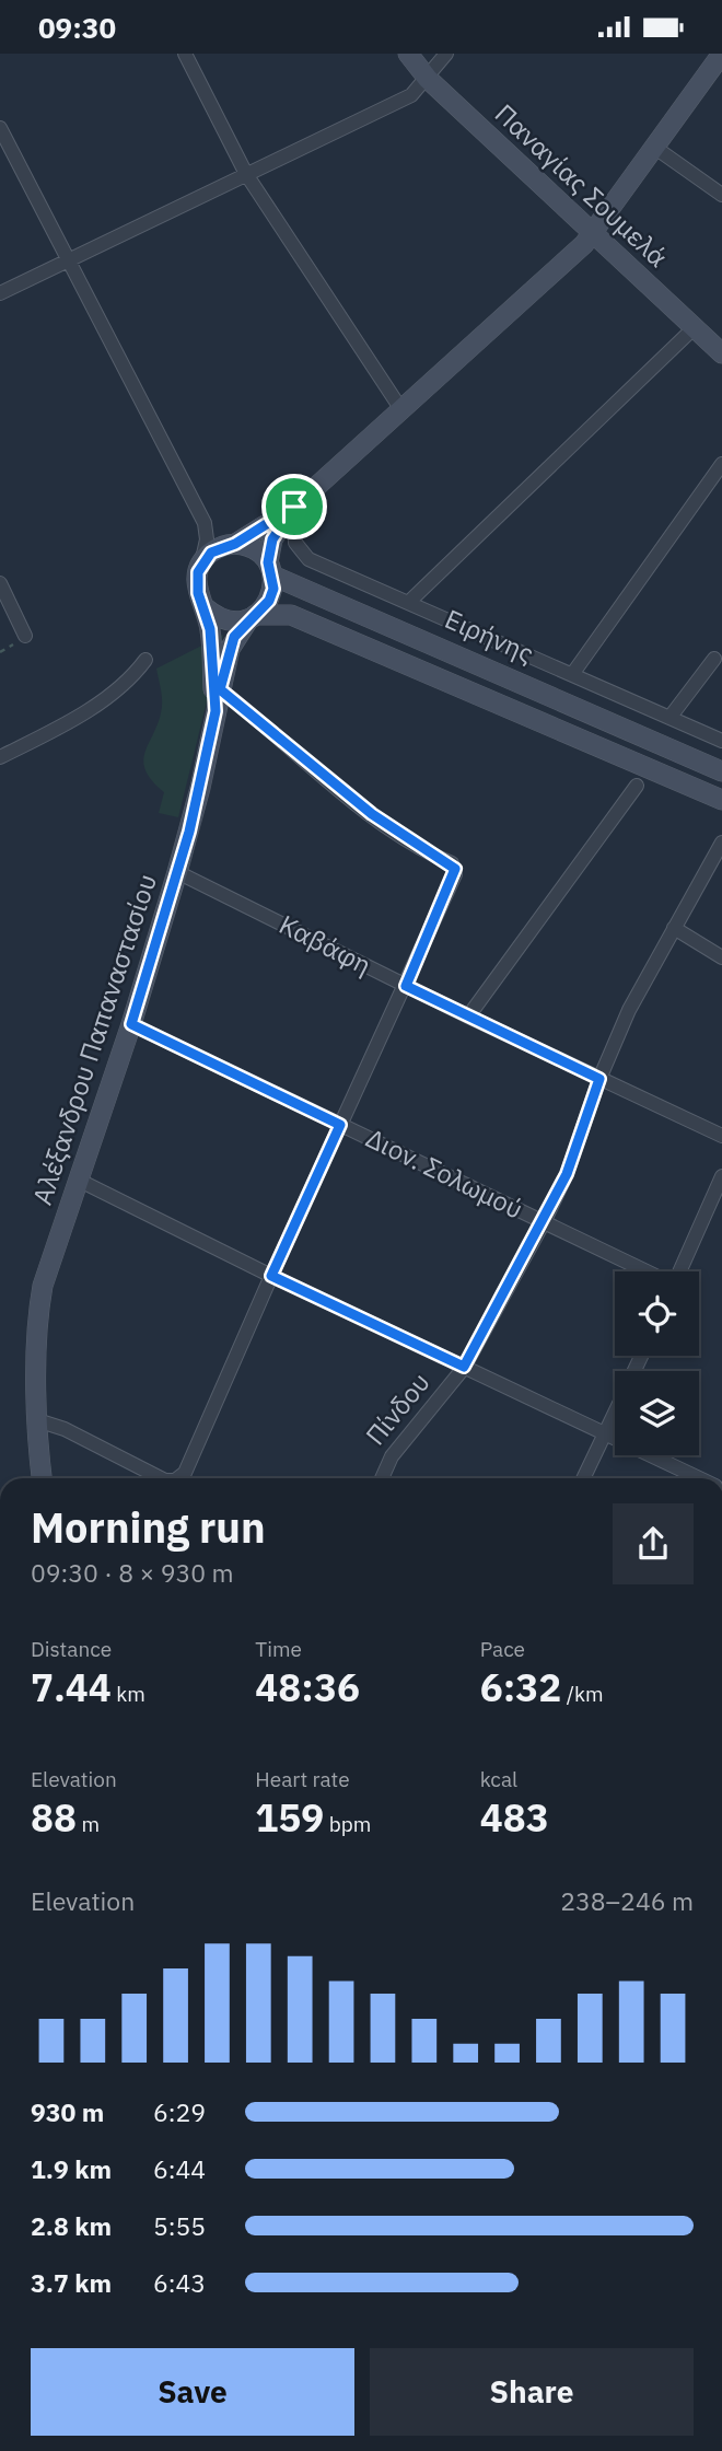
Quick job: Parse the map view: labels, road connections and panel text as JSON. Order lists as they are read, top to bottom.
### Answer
{
  "streets": {
    "street": [
      "Παναγίας Σουμελά",
      "Ειρήνης",
      "Καβάφη",
      "Αλέξανδρου Παπαναστασίου",
      "Διον. Σολωμού",
      "Πίνδου"
    ]
  },
  "crossings": [
    ["Καβάφη", "Αλέξανδρου Παπαναστασίου"],
    ["Καβάφη", "Πίνδου"],
    ["Αλέξανδρου Παπαναστασίου", "Διον. Σολωμού"],
    ["Διον. Σολωμού", "Πίνδου"]
  ],
  "page": {
    "status": "09:30",
    "heading": ["Morning run", "09:30 · 8 × 930 m"],
    "stats": [
      ["Distance", "7.44 km"],
      ["Time", "48:36"],
      ["Pace", "6:32 /km"],
      ["Elevation", "88 m"],
      ["Heart rate", "159 bpm"],
      ["kcal", "483"]
    ],
    "chart": ["Elevation", "238–246 m"],
    "list": [
      {
        "name": "930 m",
        "note": "6:29"
      },
      {
        "name": "1.9 km",
        "note": "6:44"
      },
      {
        "name": "2.8 km",
        "note": "5:55"
      },
      {
        "name": "3.7 km",
        "note": "6:43"
      }
    ],
    "buttons": ["Save", "Share"]
  }
}
